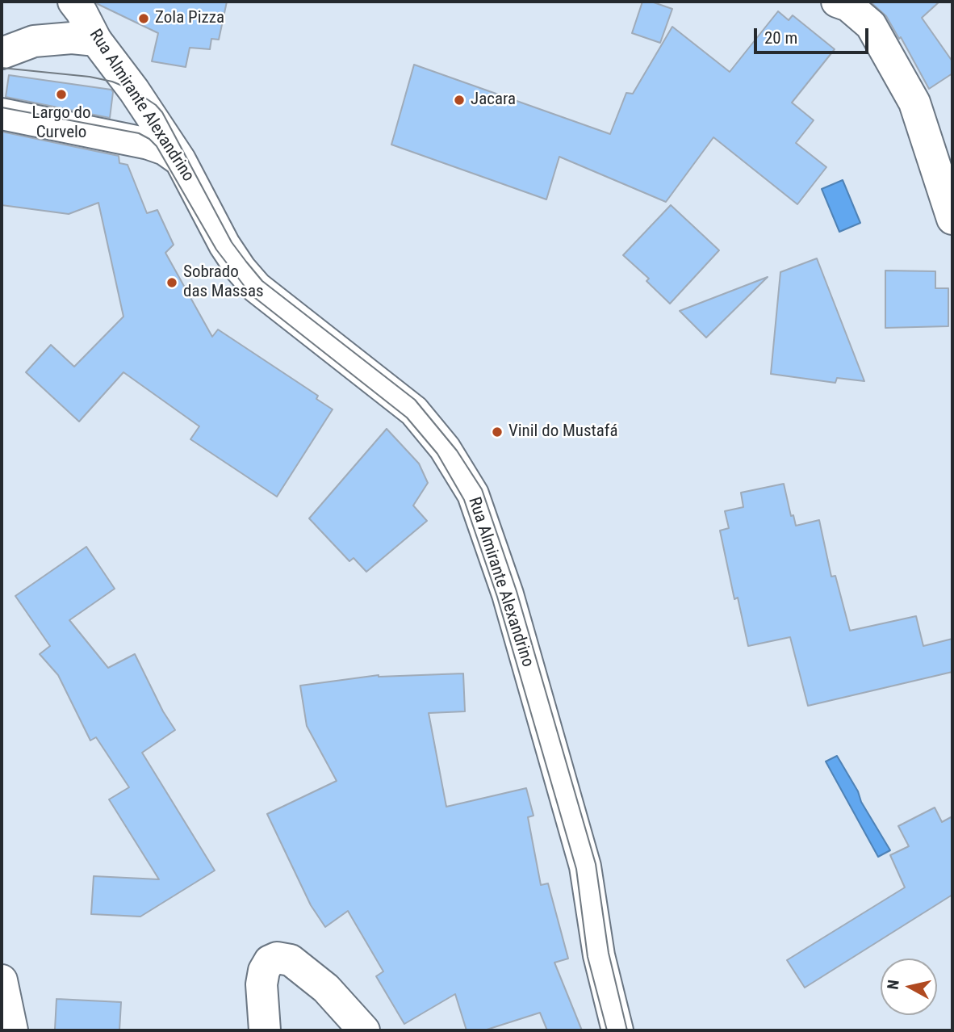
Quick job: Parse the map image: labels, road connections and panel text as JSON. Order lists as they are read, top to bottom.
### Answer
{
  "streets": {
    "street": ["Rua Almirante Alexandrino"]
  },
  "places": [
    "Zola Pizza",
    "Largo do Curvelo",
    "Jacara",
    "Sobrado das Massas",
    "Vinil do Mustafá"
  ],
  "scale_bar": "20 m",
  "north": "left"
}
